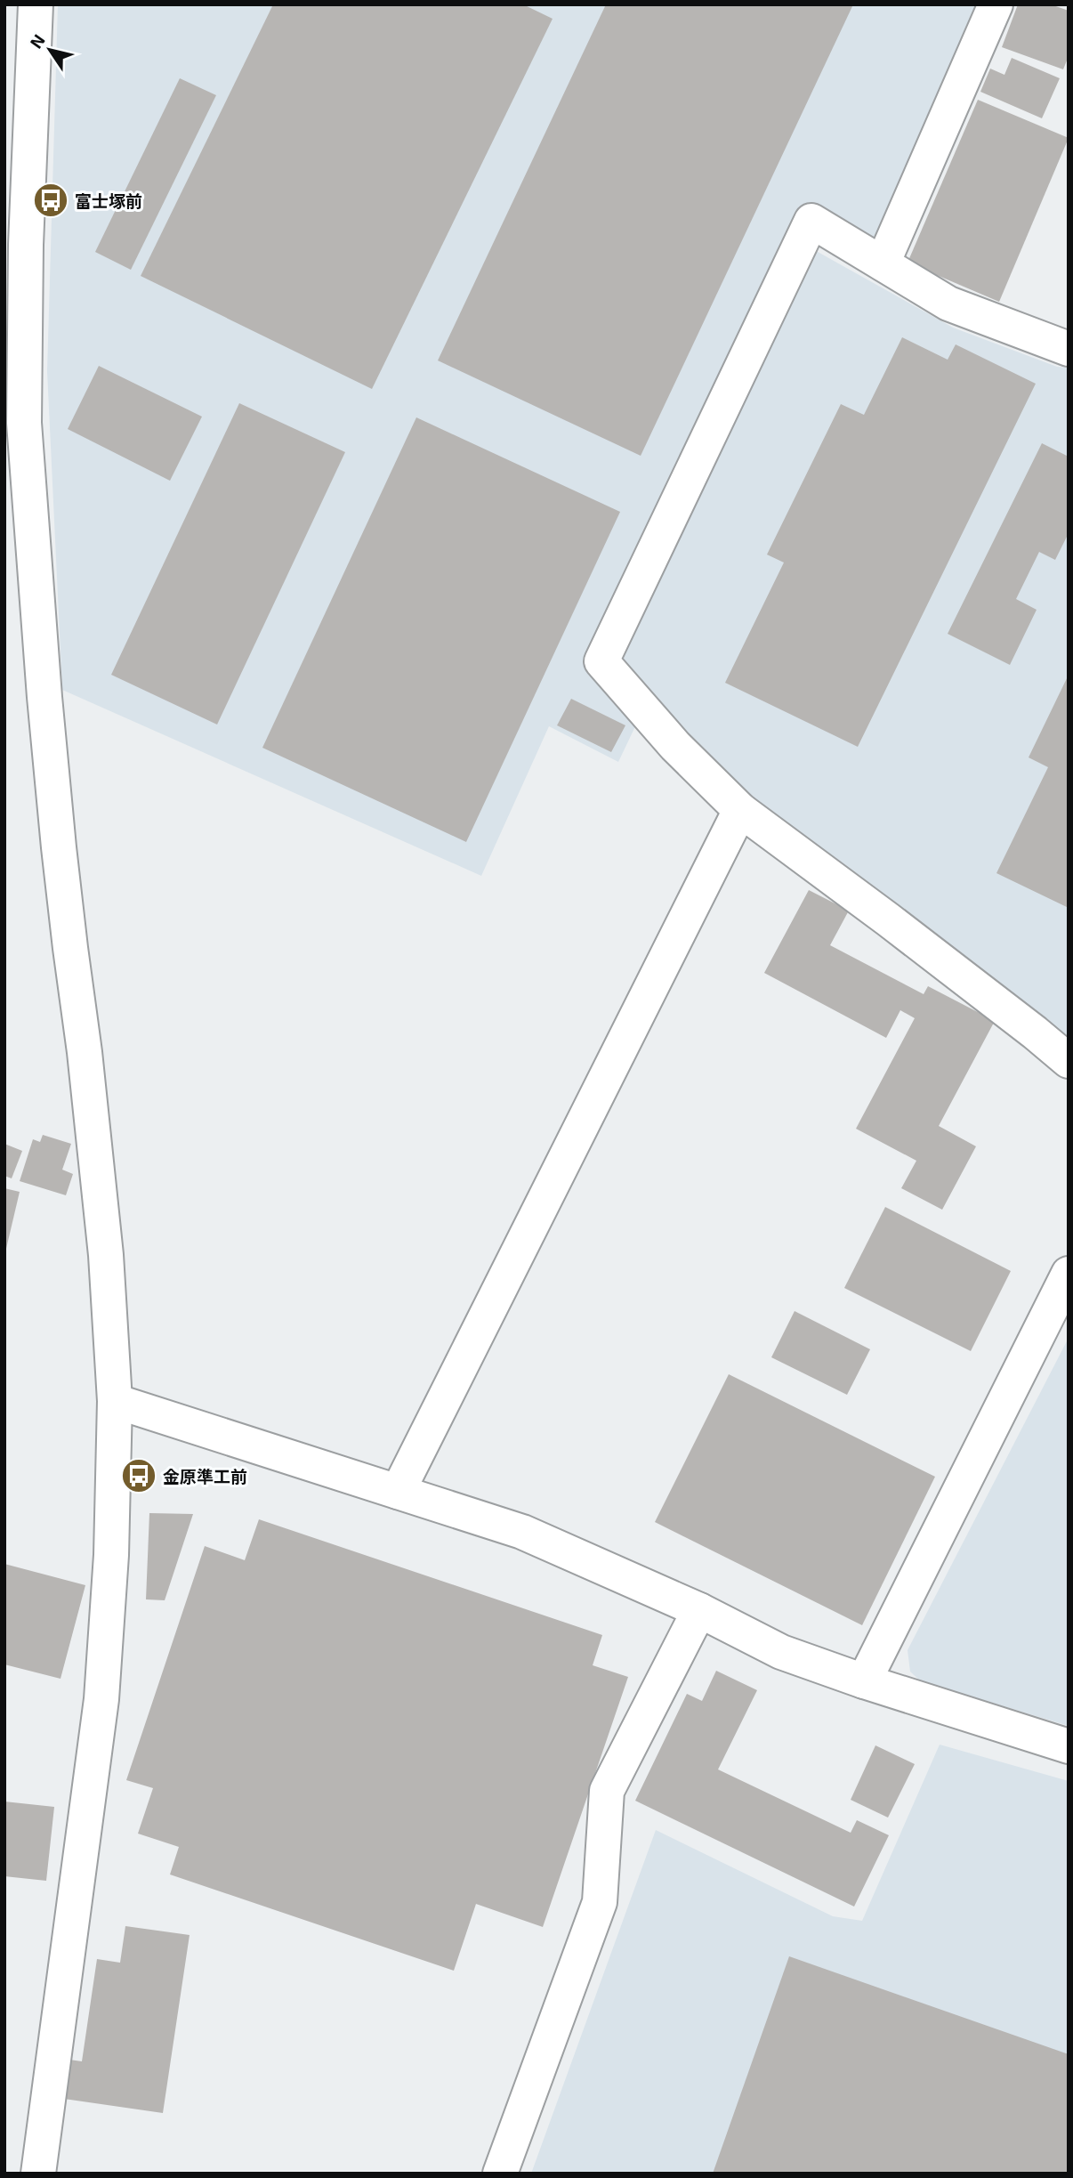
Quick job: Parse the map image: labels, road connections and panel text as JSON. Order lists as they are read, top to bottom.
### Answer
{
  "places": {
    "bus stop": ["富士塚前", "金原準工前"]
  },
  "north": "top left"
}
